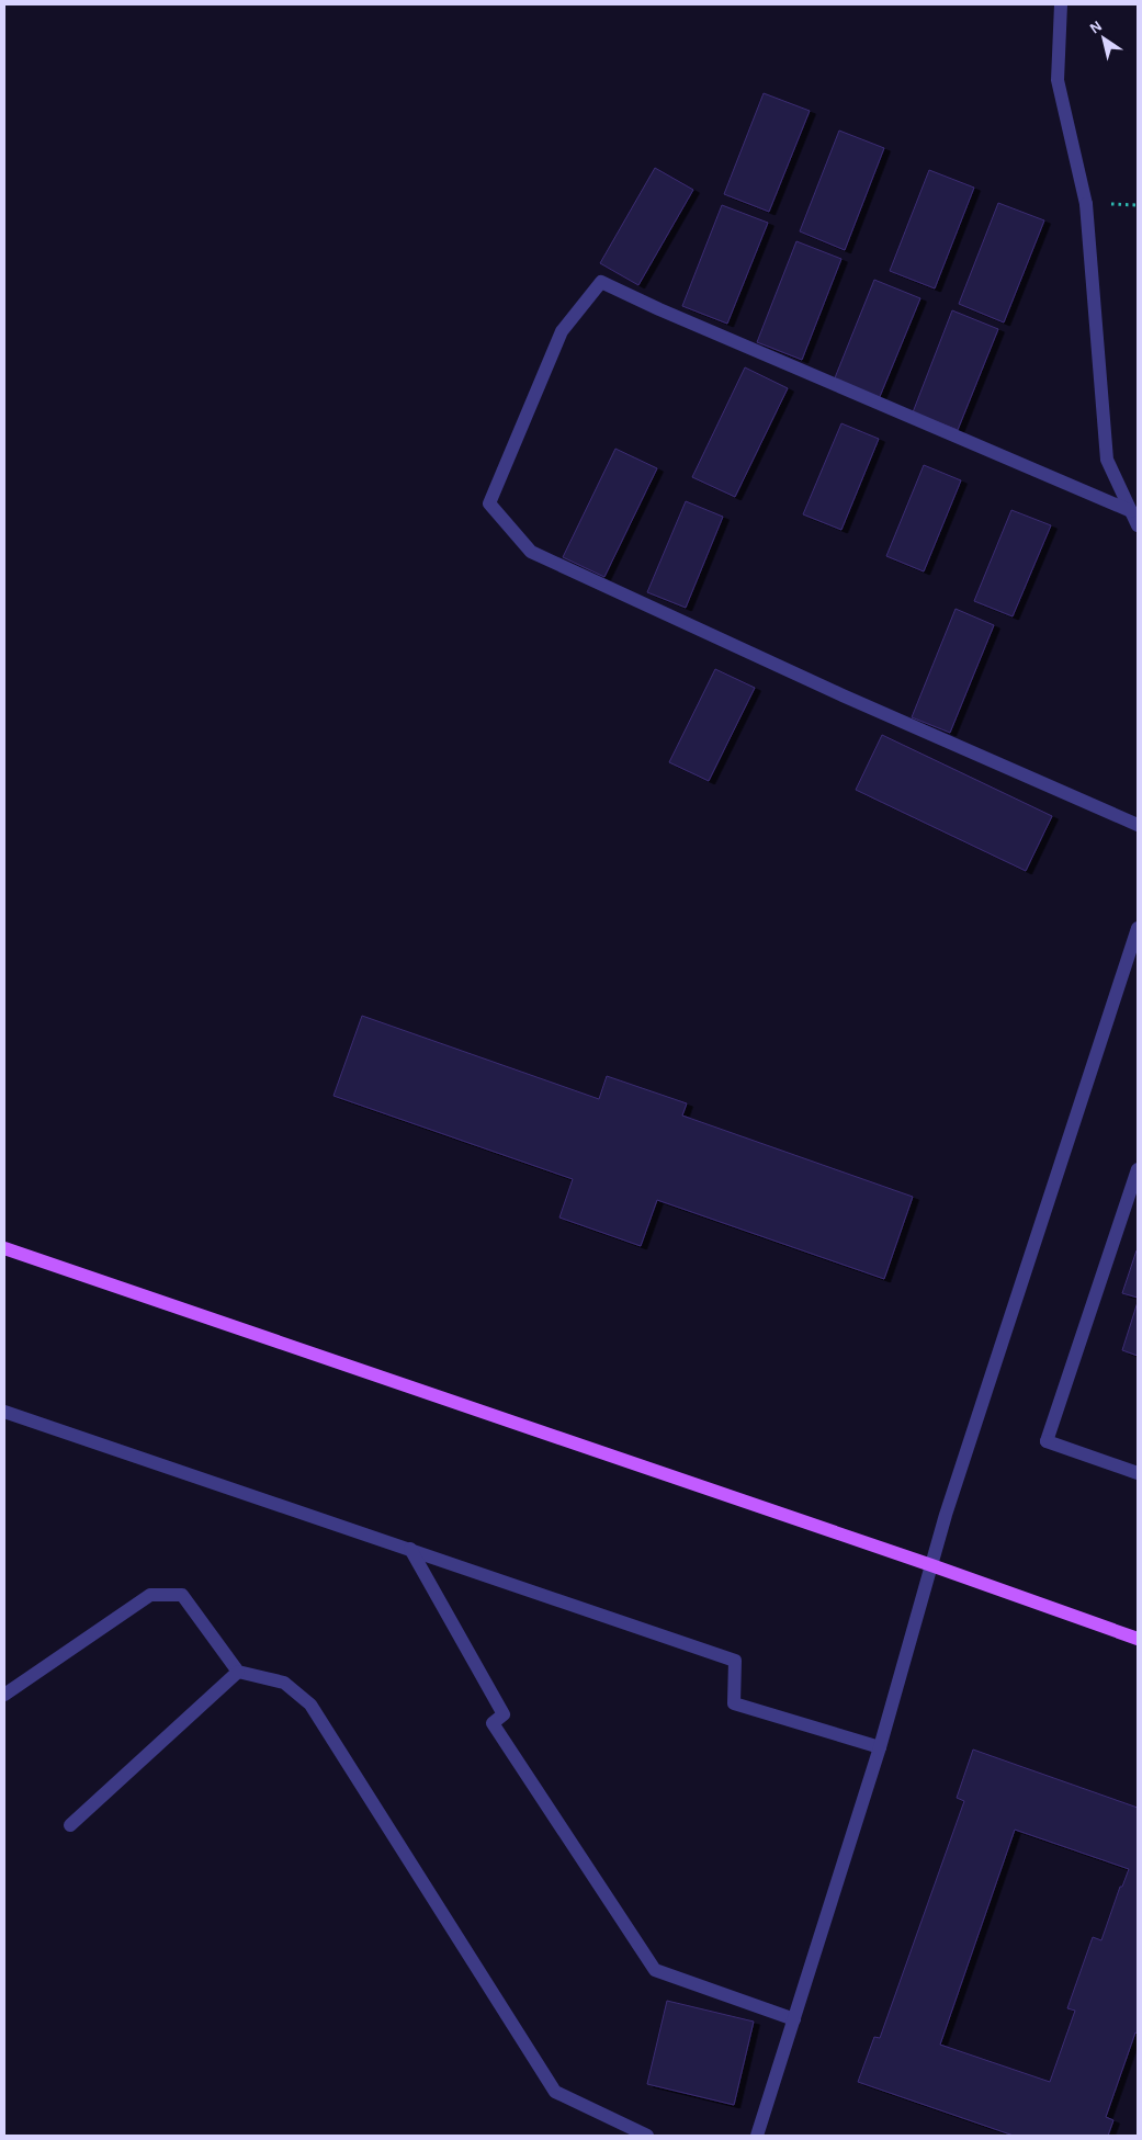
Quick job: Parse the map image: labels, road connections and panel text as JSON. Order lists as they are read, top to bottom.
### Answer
{
  "north": "top left"
}
